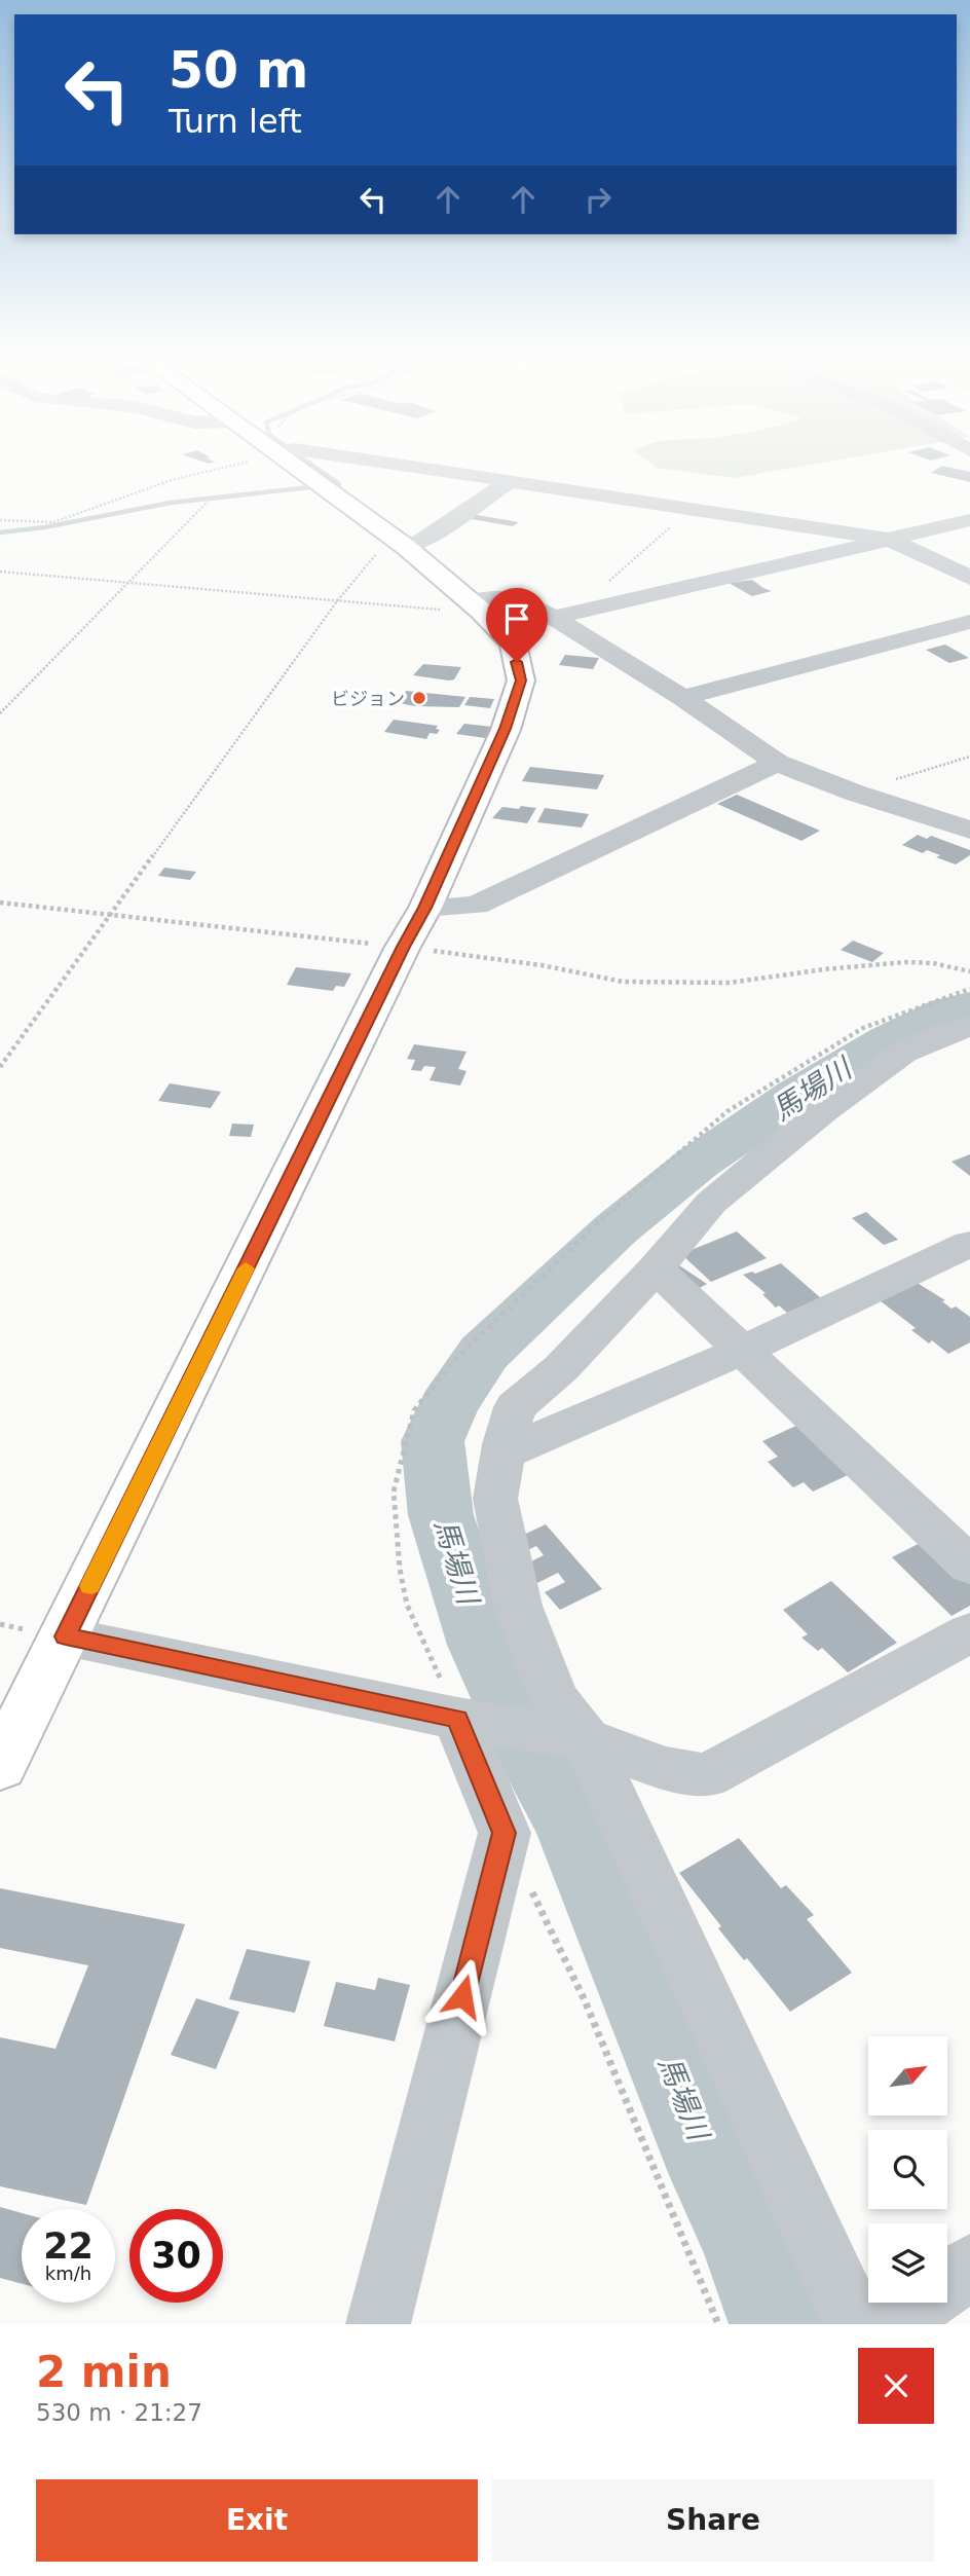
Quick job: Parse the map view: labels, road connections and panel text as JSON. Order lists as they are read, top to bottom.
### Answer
{
  "water": ["馬場川"],
  "places": ["ビジョン"],
  "north": "top right",
  "page": {
    "turn": ["50 m", "Turn left"],
    "speed": "22 km/h",
    "limit": "30",
    "heading": ["2 min", "530 m · 21:27"],
    "buttons": ["Exit", "Share"]
  }
}
